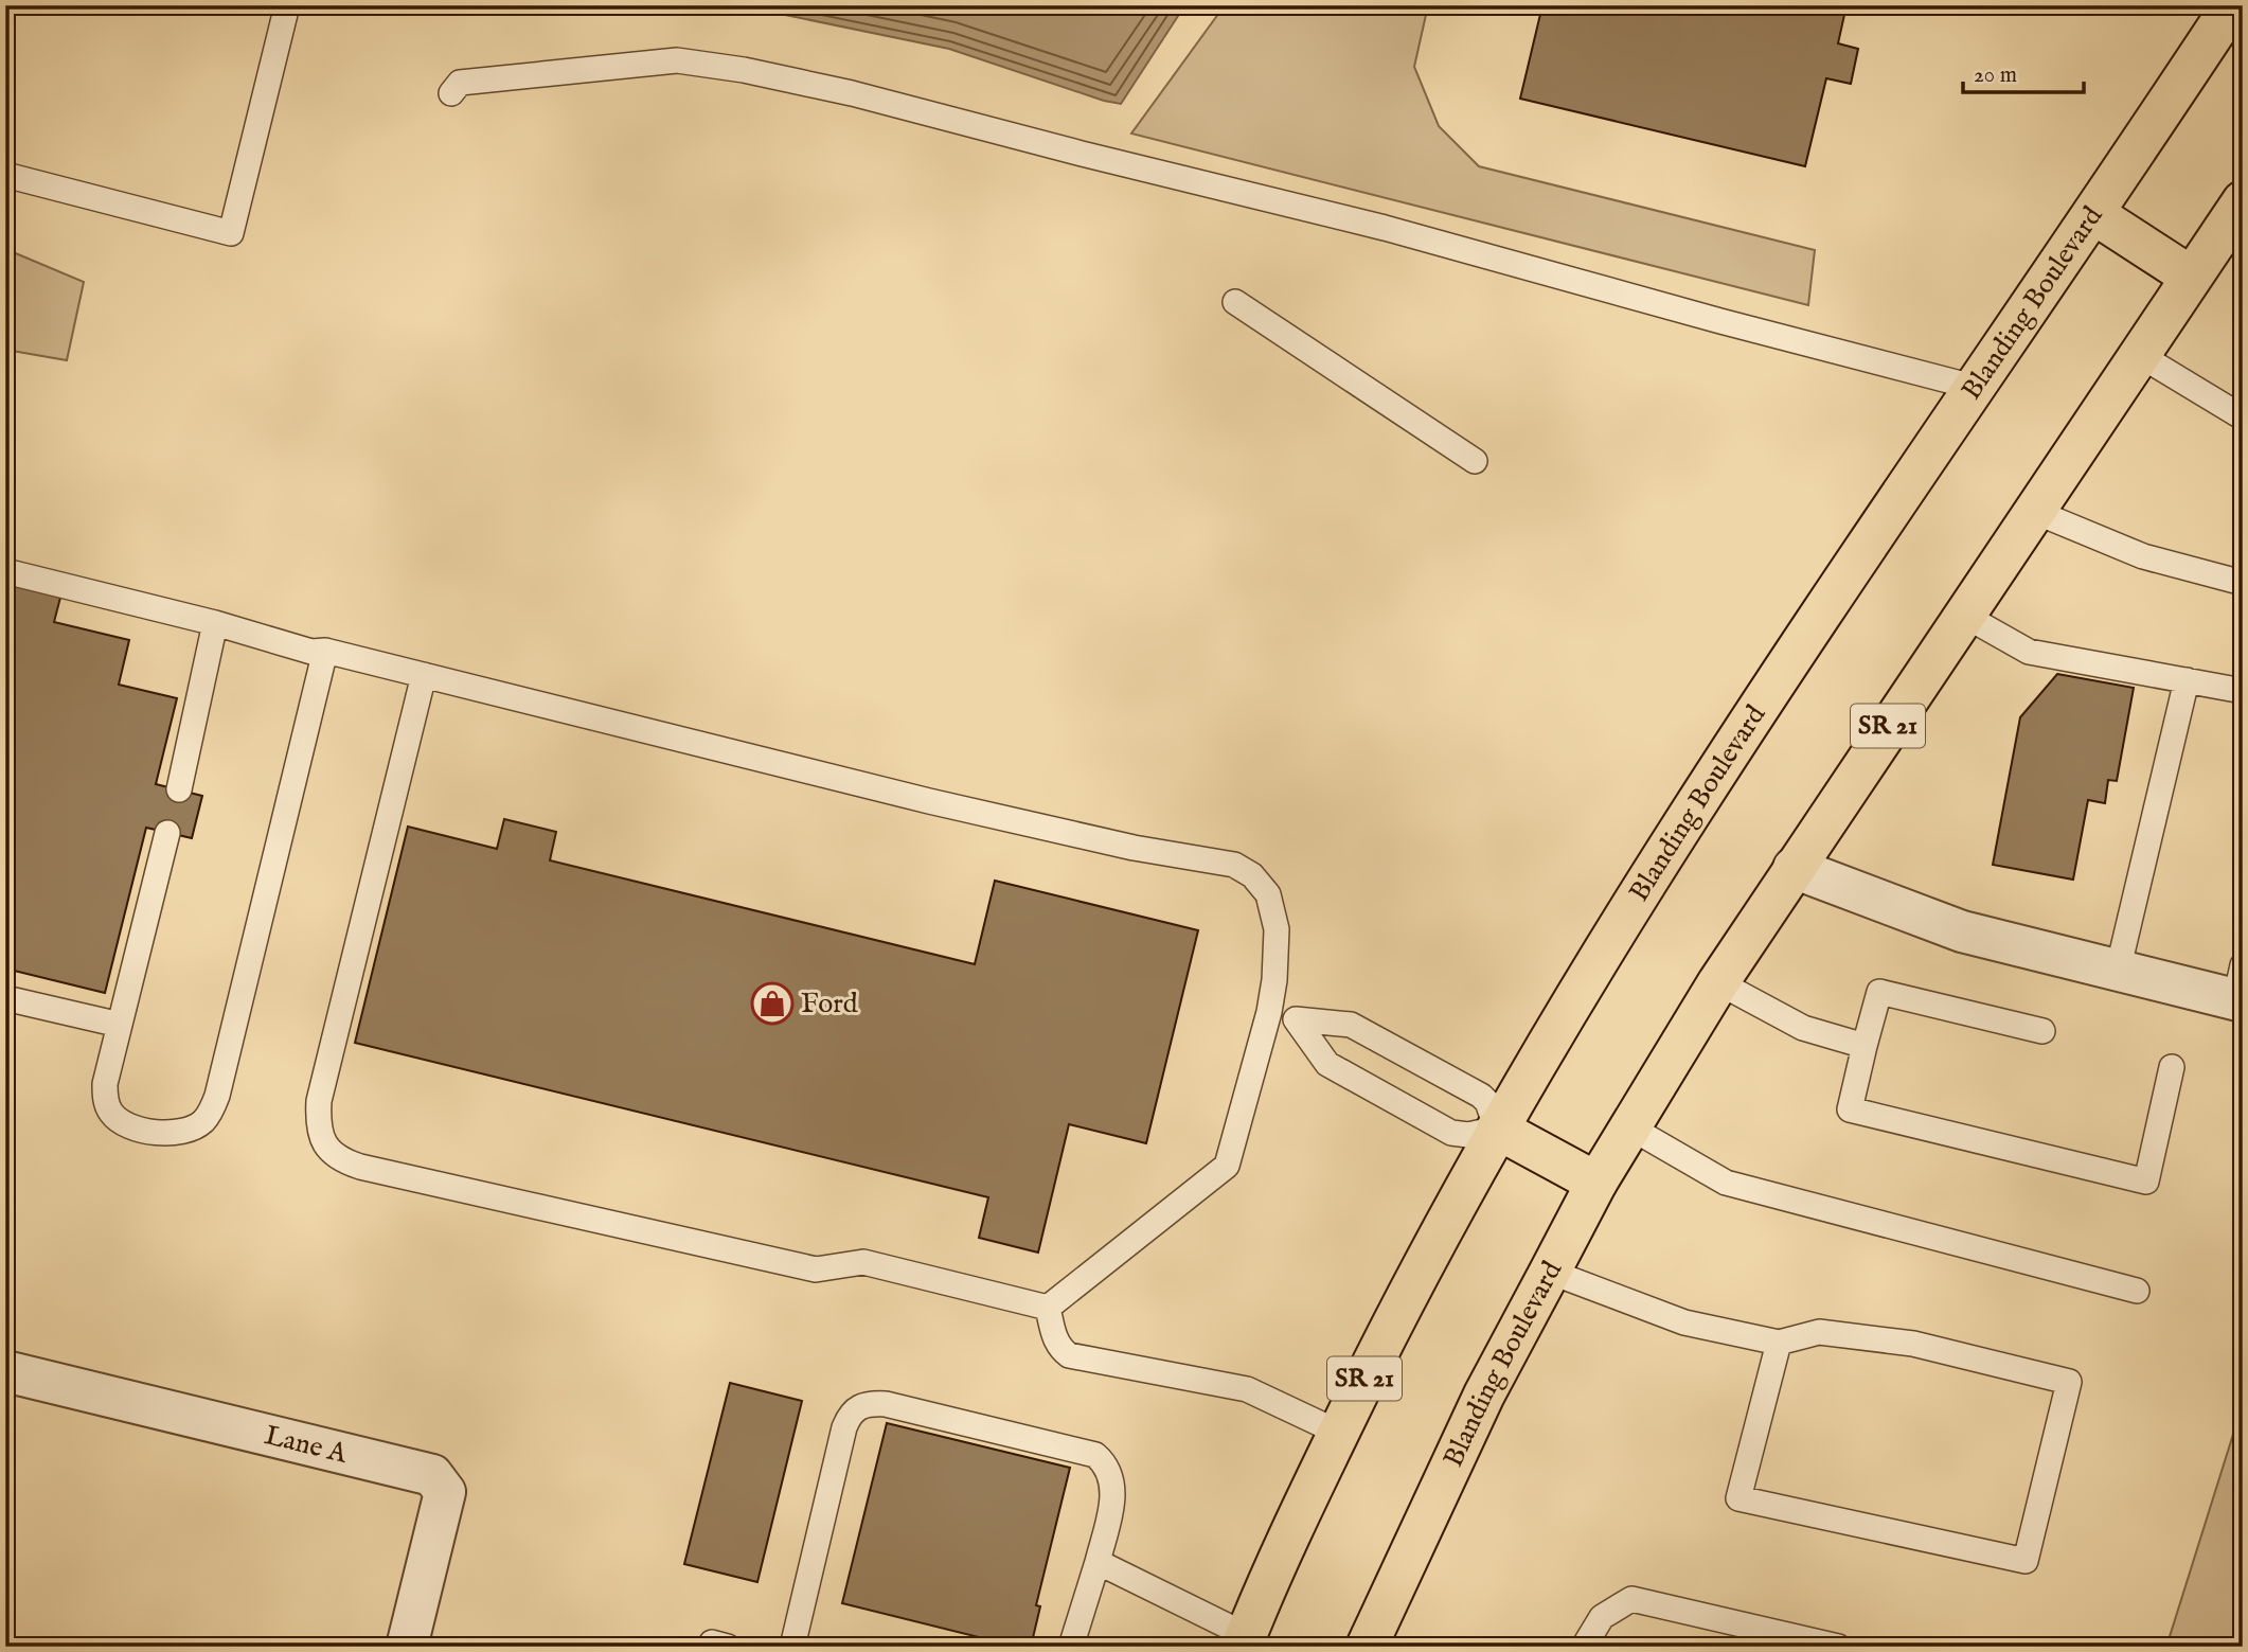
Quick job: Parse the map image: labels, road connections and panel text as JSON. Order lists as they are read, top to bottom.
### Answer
{
  "streets": {
    "main road": ["Blanding Boulevard", "SR 21"],
    "street": ["Lane A"]
  },
  "places": {
    "shop": ["Ford"]
  },
  "scale_bar": "20 m"
}
